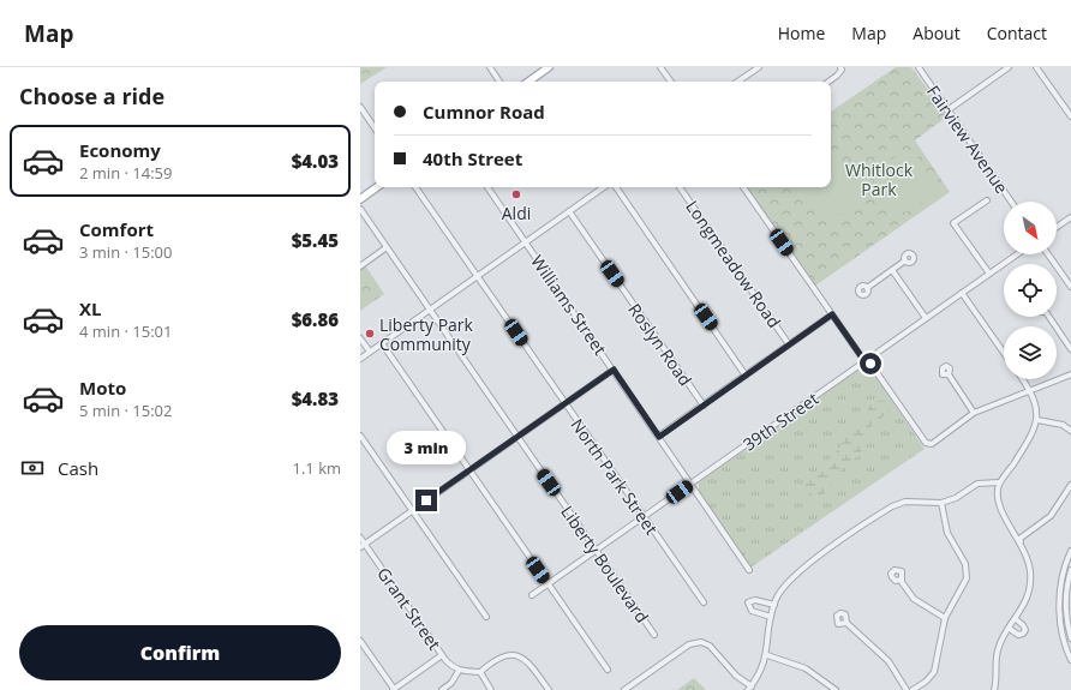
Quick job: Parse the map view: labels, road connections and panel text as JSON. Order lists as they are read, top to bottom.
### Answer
{
  "streets": {
    "street": [
      "Fairview Avenue",
      "Longmeadow Road",
      "Williams Street",
      "Roslyn Road",
      "39th Street",
      "North Park Street",
      "Liberty Boulevard",
      "Grant Street"
    ]
  },
  "crossings": [
    ["Williams Street", "39th Street"],
    ["39th Street", "North Park Street"],
    ["39th Street", "Liberty Boulevard"]
  ],
  "parks": ["Whitlock Park"],
  "places": ["Aldi", "Liberty Park Community"],
  "north": "bottom right",
  "page": {
    "header": "Map",
    "nav": [
      "Home",
      "Map",
      "About",
      "Contact"
    ],
    "heading": "Choose a ride",
    "banner": ["Cumnor Road", "40th Street"],
    "list": [
      {
        "name": "Economy",
        "note": "2 min · 14:59",
        "value": "$4.03"
      },
      {
        "name": "Comfort",
        "note": "3 min · 15:00",
        "value": "$5.45"
      },
      {
        "name": "XL",
        "note": "4 min · 15:01",
        "value": "$6.86"
      },
      {
        "name": "Moto",
        "note": "5 min · 15:02",
        "value": "$4.83"
      }
    ],
    "bubble": "3 min",
    "pay": ["Cash", "1.1 km"],
    "buttons": "Confirm"
  }
}
